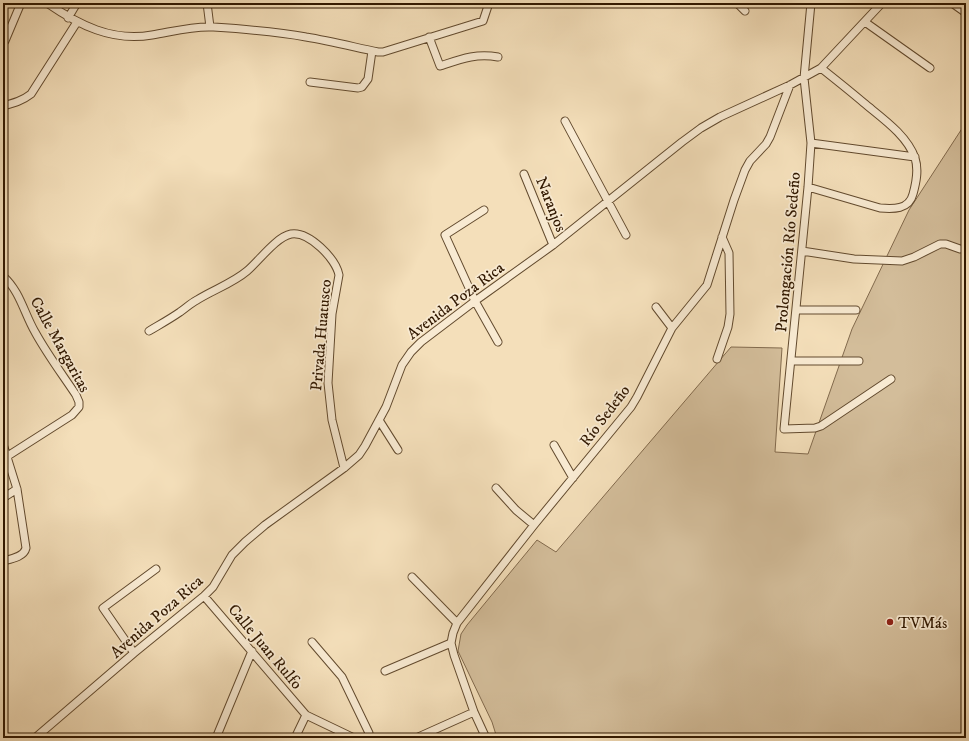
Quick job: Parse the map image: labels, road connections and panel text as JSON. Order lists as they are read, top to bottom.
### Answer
{
  "streets": {
    "street": [
      "Naranjos",
      "Prolongación Río Sedeño",
      "Avenida Poza Rica",
      "Privada Huatusco",
      "Calle Margaritas",
      "Río Sedeño",
      "Calle Juan Rulfo"
    ]
  },
  "crossings": [
    ["Naranjos", "Avenida Poza Rica"],
    ["Avenida Poza Rica", "Privada Huatusco"],
    ["Avenida Poza Rica", "Río Sedeño"],
    ["Avenida Poza Rica", "Calle Juan Rulfo"]
  ],
  "places": ["TVMás"]
}
